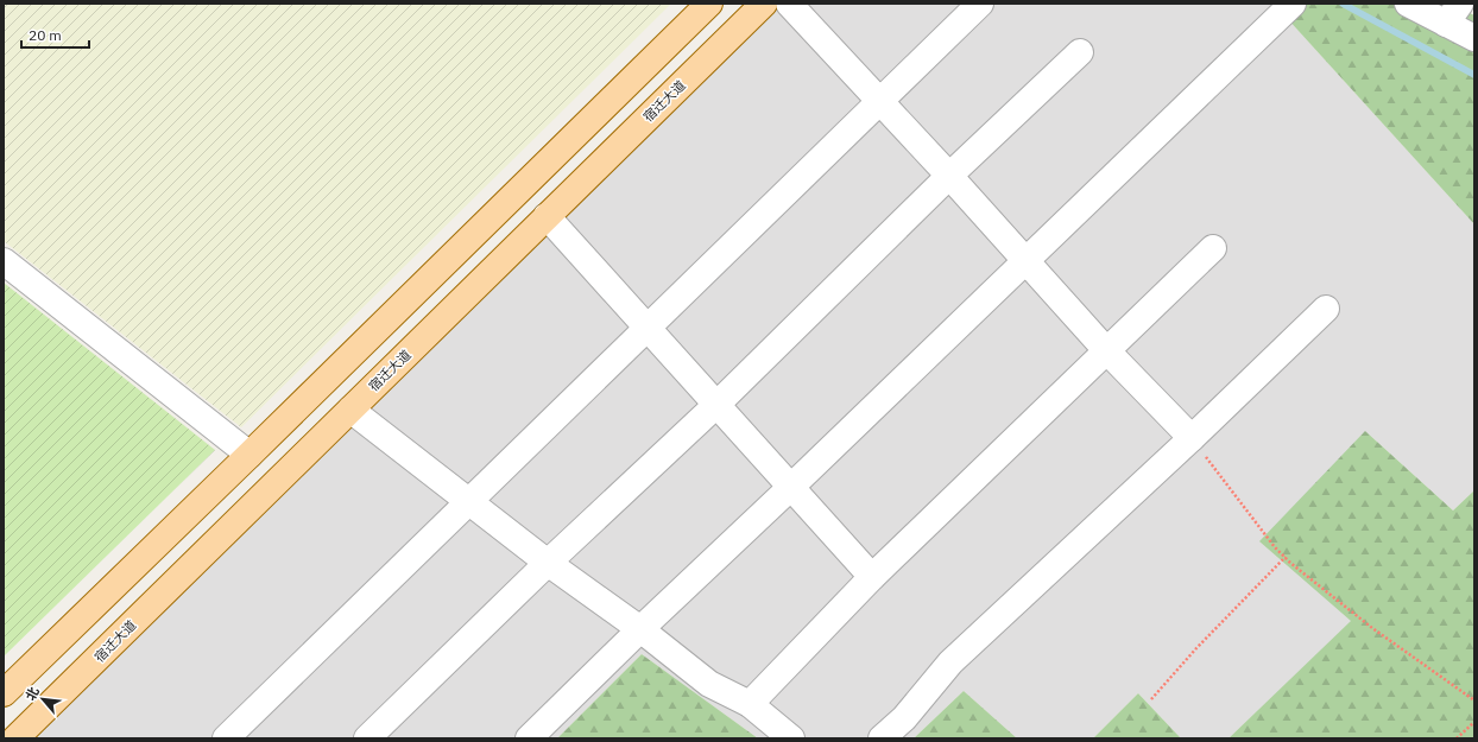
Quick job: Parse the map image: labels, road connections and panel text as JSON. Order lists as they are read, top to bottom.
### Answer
{
  "streets": {
    "main road": ["宿迁大道"]
  },
  "scale_bar": "20 m",
  "north": "top left"
}
